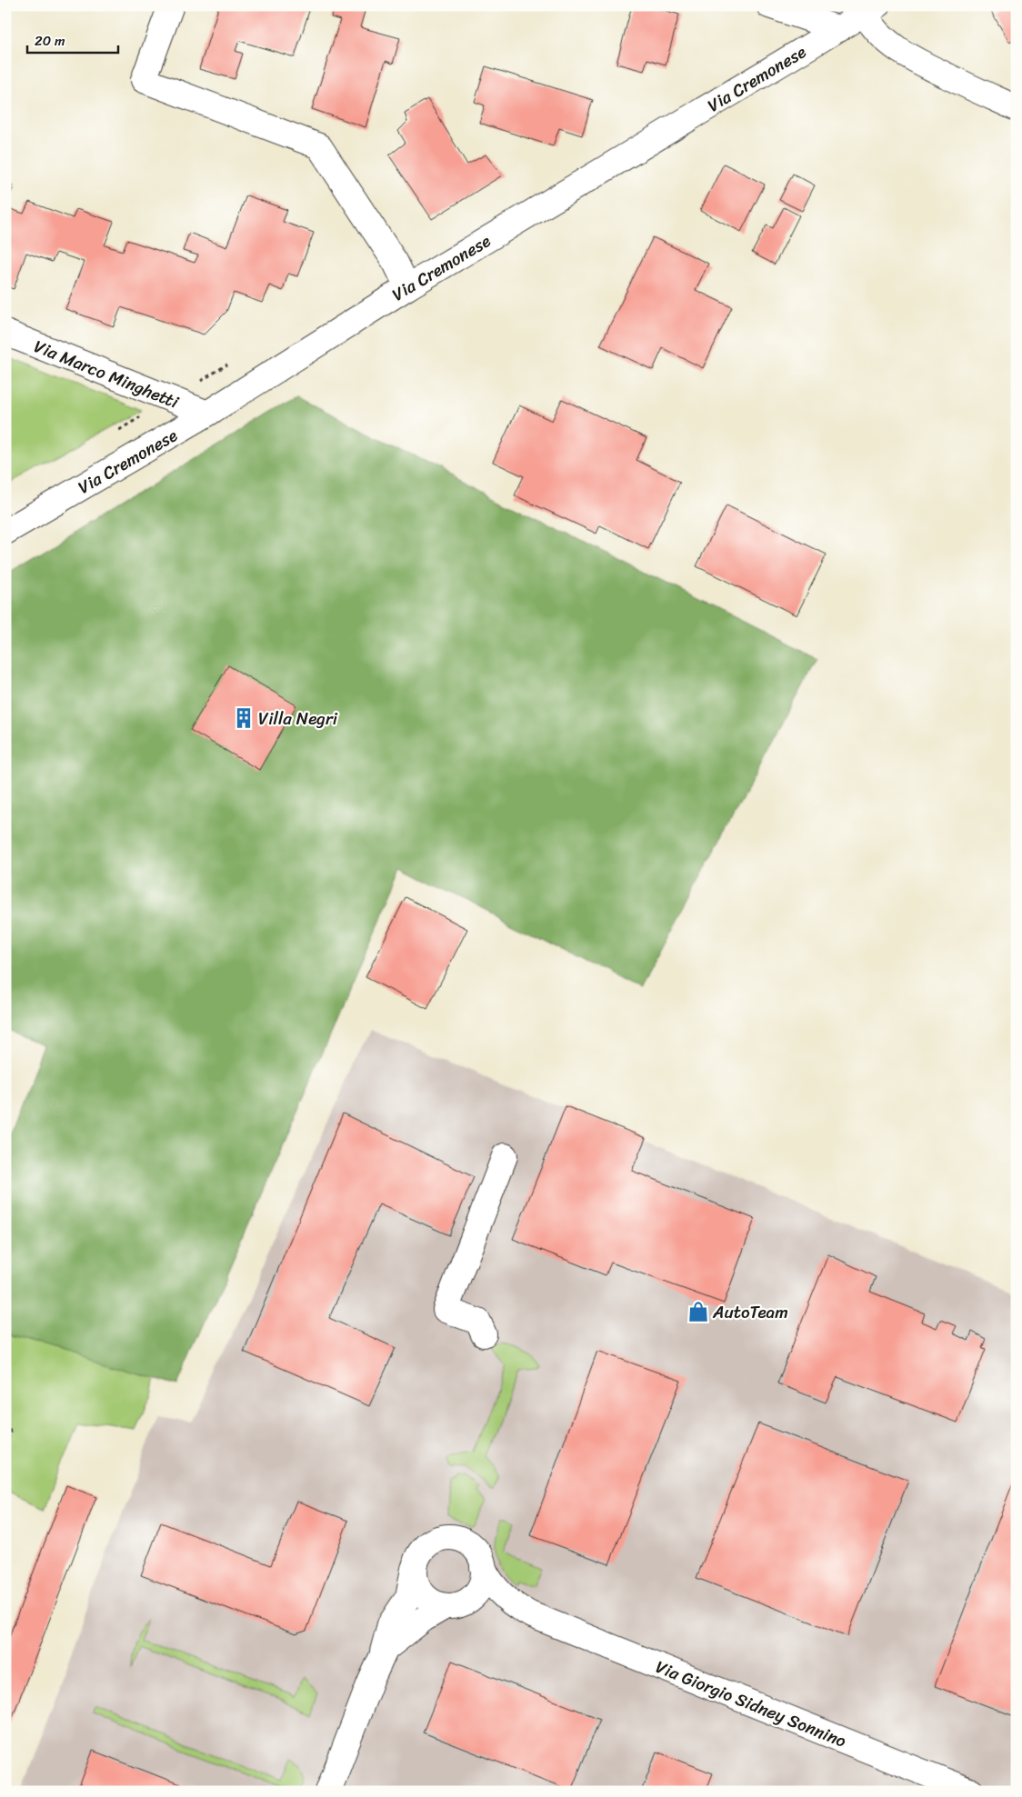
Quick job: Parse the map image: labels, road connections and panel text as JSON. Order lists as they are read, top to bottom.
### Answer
{
  "streets": {
    "street": ["Via Cremonese", "Via Marco Minghetti", "Via Giorgio Sidney Sonnino"]
  },
  "crossings": [
    ["Via Cremonese", "Via Marco Minghetti"]
  ],
  "places": {
    "building": ["Villa Negri"],
    "shop": ["AutoTeam"]
  },
  "scale_bar": "20 m"
}
